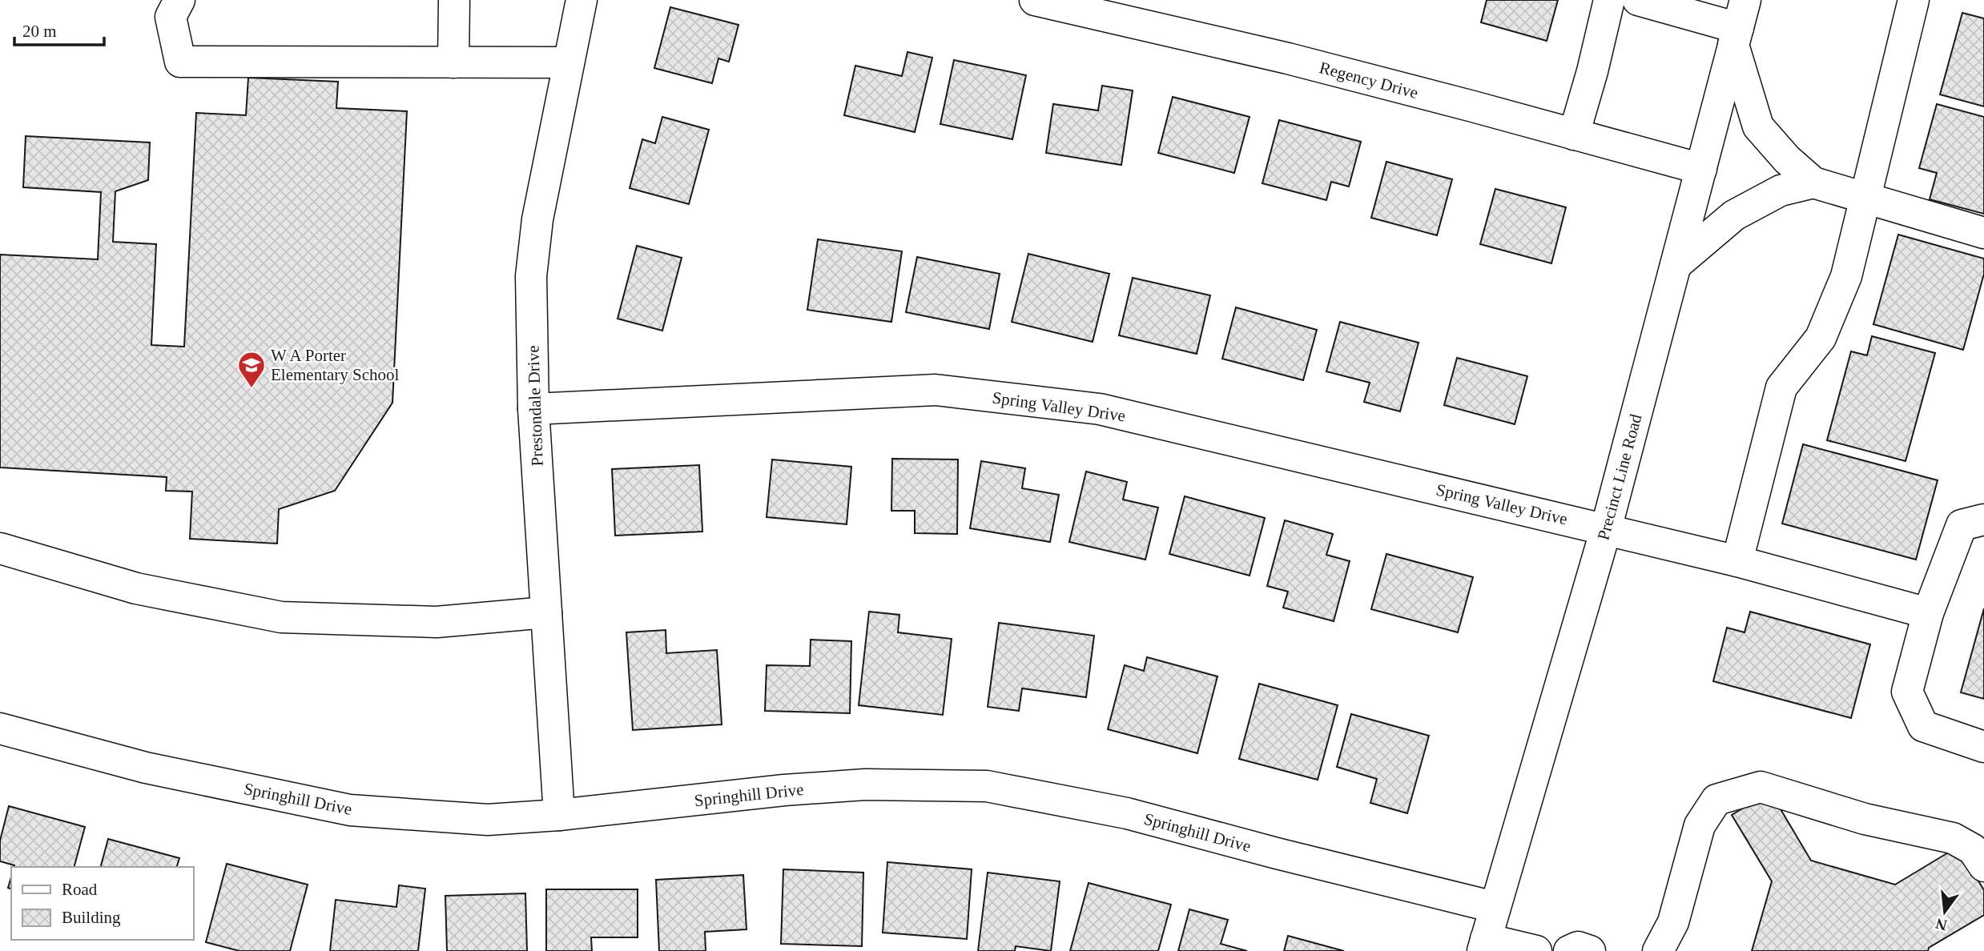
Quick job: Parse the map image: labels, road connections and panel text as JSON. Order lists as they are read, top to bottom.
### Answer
{
  "streets": {
    "street": [
      "Regency Drive",
      "Prestondale Drive",
      "Spring Valley Drive",
      "Precinct Line Road",
      "Springhill Drive"
    ]
  },
  "crossings": [
    ["Regency Drive", "Precinct Line Road"],
    ["Prestondale Drive", "Spring Valley Drive"],
    ["Prestondale Drive", "Springhill Drive"],
    ["Spring Valley Drive", "Precinct Line Road"],
    ["Precinct Line Road", "Springhill Drive"]
  ],
  "places": {
    "school or university": ["W A Porter Elementary School"]
  },
  "legend": ["Road", "Building"],
  "scale_bar": "20 m",
  "north": "bottom"
}
